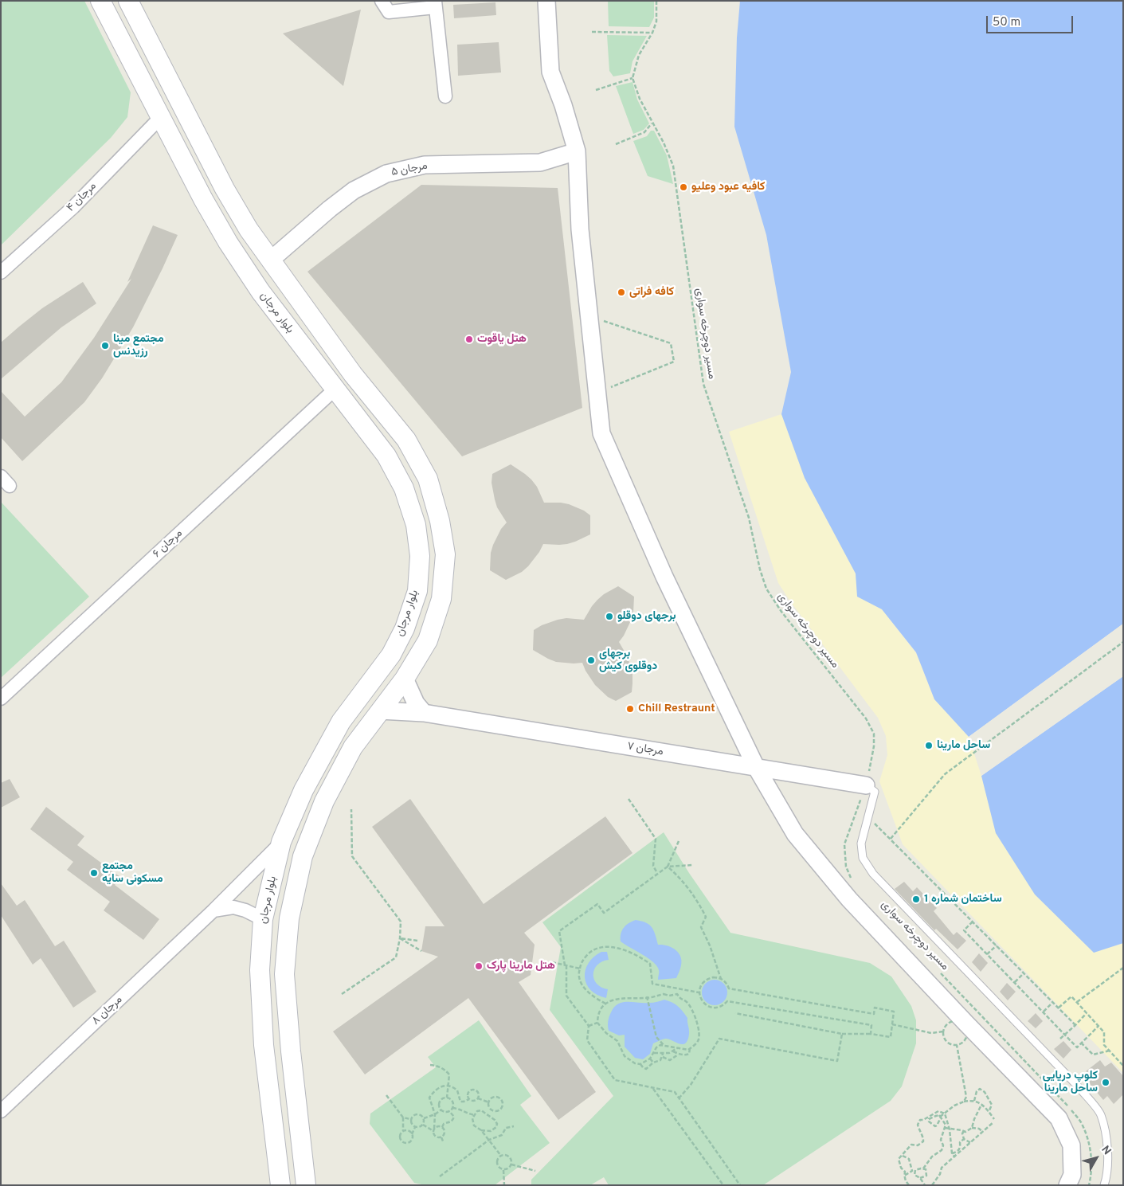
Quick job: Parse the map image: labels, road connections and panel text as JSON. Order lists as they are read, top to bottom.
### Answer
{
  "streets": {
    "main road": ["بلوار مرجان"],
    "street": [
      "مرجان ۵",
      "مرجان ۴",
      "مرجان ۶",
      "مرجان ۷",
      "مرجان ۸"
    ],
    "path": ["مسیر دوچرخه سواری"]
  },
  "crossings": [
    ["مرجان ۴", "بلوار مرجان"],
    ["بلوار مرجان", "مرجان ۶"],
    ["بلوار مرجان", "مرجان ۸"],
    ["مسیر دوچرخه سواری", "مرجان ۷"]
  ],
  "places": [
    "کافیه عبود وعلیو",
    "کافه فراتی",
    "هتل یاقوت",
    "مجتمع مینا رزیدنس",
    "برجهای دوقلو",
    "برجهای دوقلوی کیش",
    "Chill Restraunt",
    "ساحل مارینا",
    "مجتمع مسکونی سایه",
    "ساختمان شماره 1",
    "هتل مارینا پارک",
    "کلوپ دریایی ساحل مارینا"
  ],
  "scale_bar": "50 m",
  "north": "top right"
}
